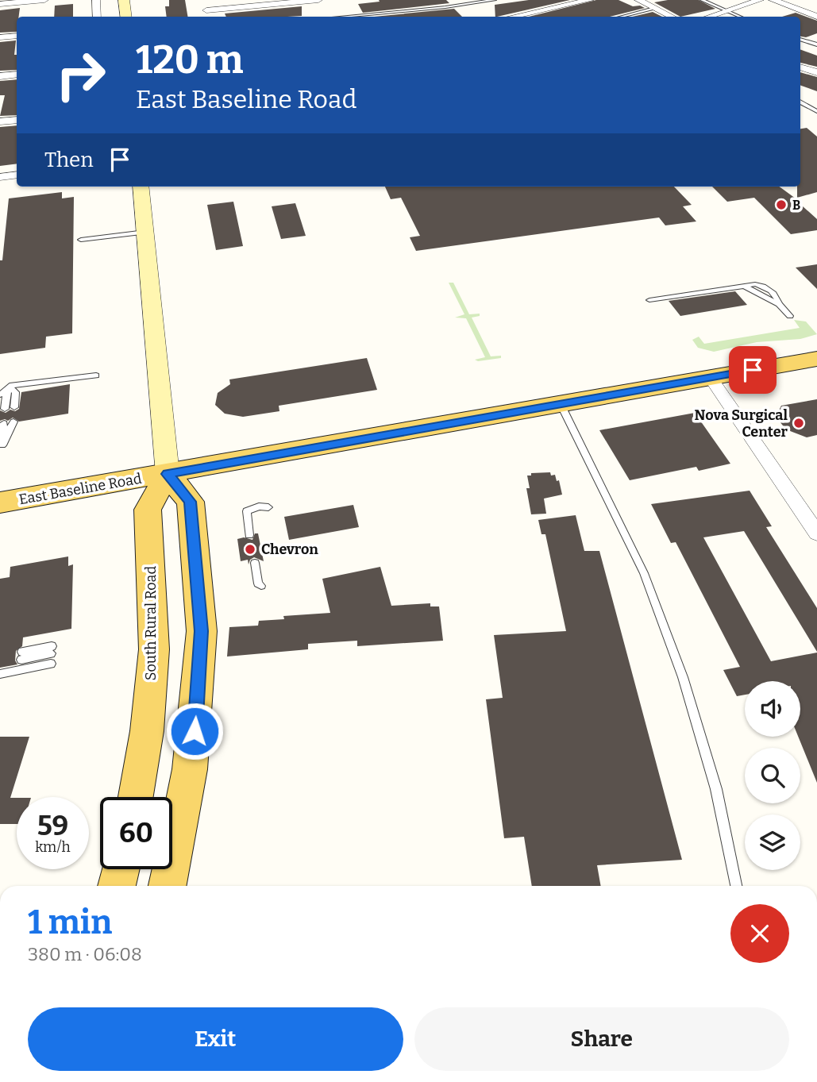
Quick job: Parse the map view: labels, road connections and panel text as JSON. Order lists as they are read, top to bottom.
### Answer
{
  "streets": {
    "main road": ["East Baseline Road", "South Rural Road"]
  },
  "crossings": [
    ["East Baseline Road", "South Rural Road"]
  ],
  "places": ["B", "Nova Surgical Center", "Chevron"],
  "page": {
    "turn": ["120 m", "East Baseline Road"],
    "then": "Then",
    "speed": "59 km/h",
    "limit": "60",
    "heading": ["1 min", "380 m · 06:08"],
    "buttons": ["Exit", "Share"]
  }
}
